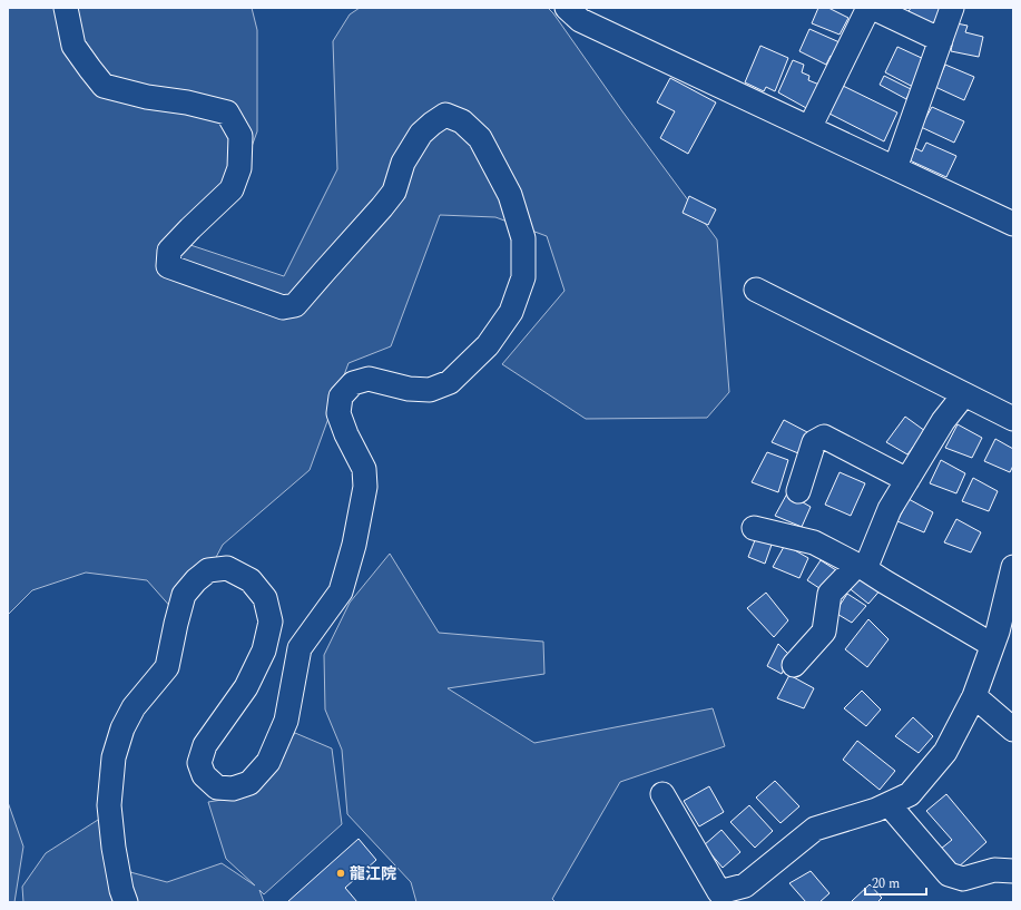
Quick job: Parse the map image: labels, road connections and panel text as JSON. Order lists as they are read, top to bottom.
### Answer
{
  "places": ["龍江院"],
  "scale_bar": "20 m"
}
